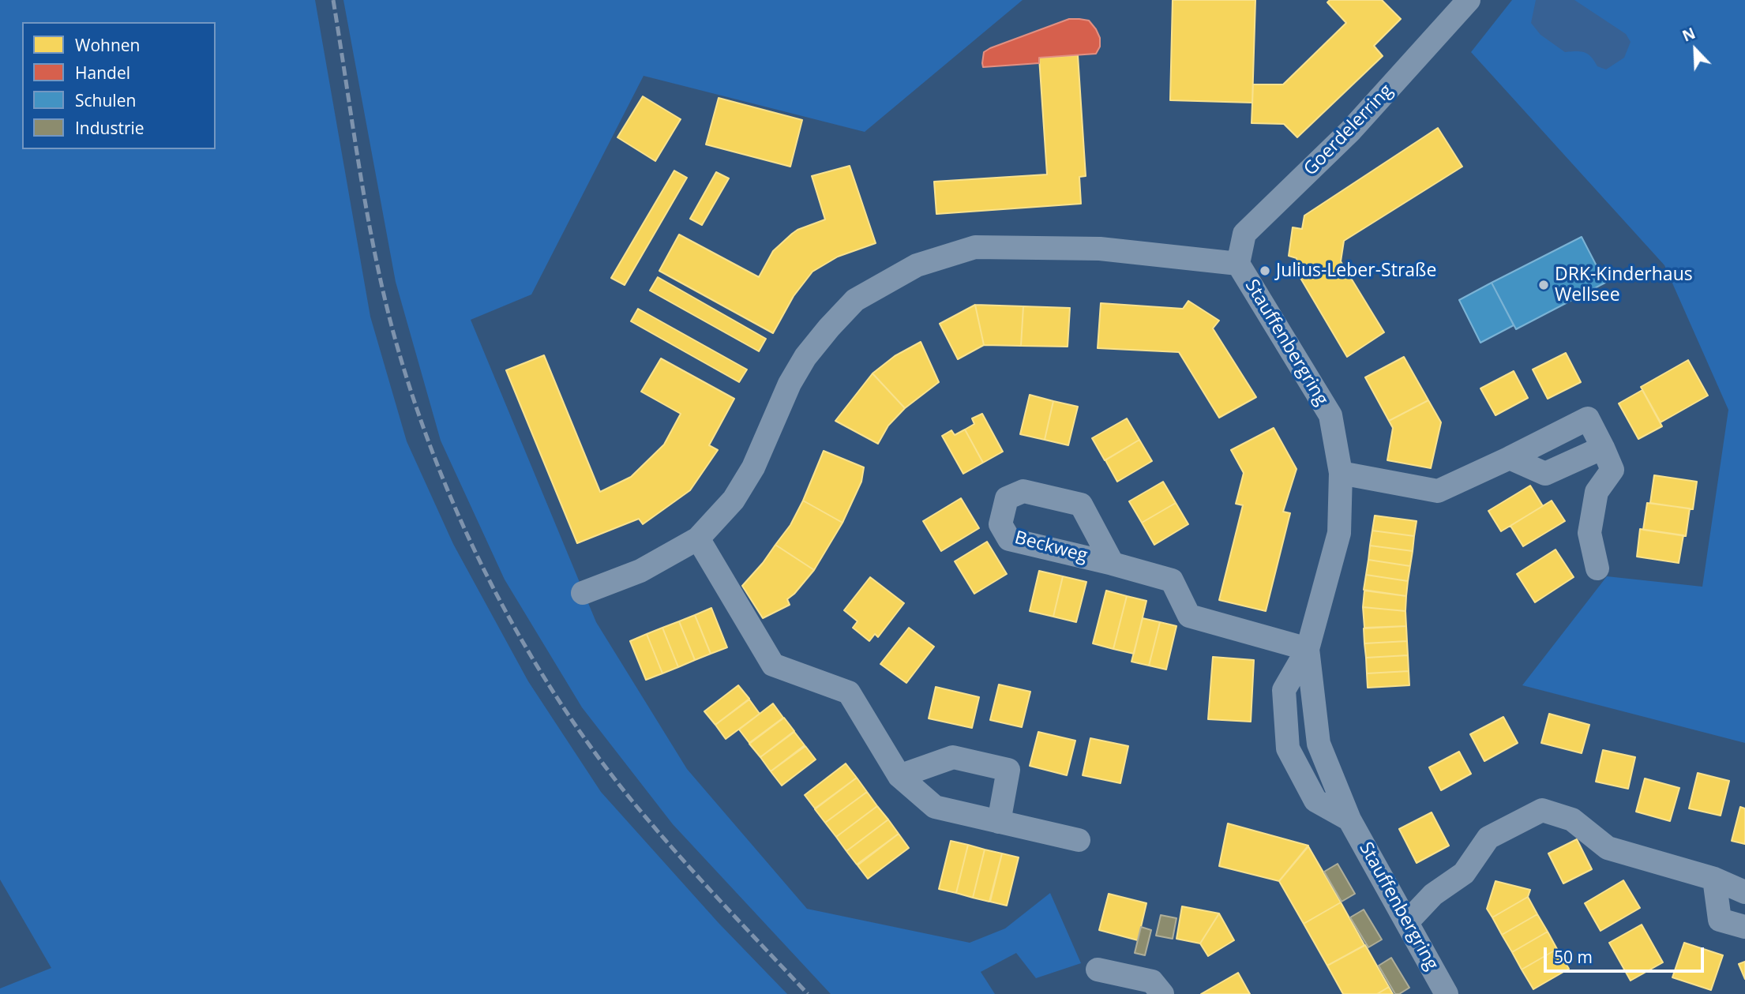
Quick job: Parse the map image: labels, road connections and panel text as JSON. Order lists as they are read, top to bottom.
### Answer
{
  "streets": {
    "street": ["Goerdelerring", "Stauffenbergring", "Beckweg"]
  },
  "crossings": [
    ["Goerdelerring", "Stauffenbergring"],
    ["Stauffenbergring", "Beckweg"]
  ],
  "places": ["Julius-Leber-Straße", "DRK-Kinderhaus Wellsee"],
  "legend": [
    "Wohnen",
    "Handel",
    "Schulen",
    "Industrie"
  ],
  "scale_bar": "50 m",
  "north": "top left"
}
